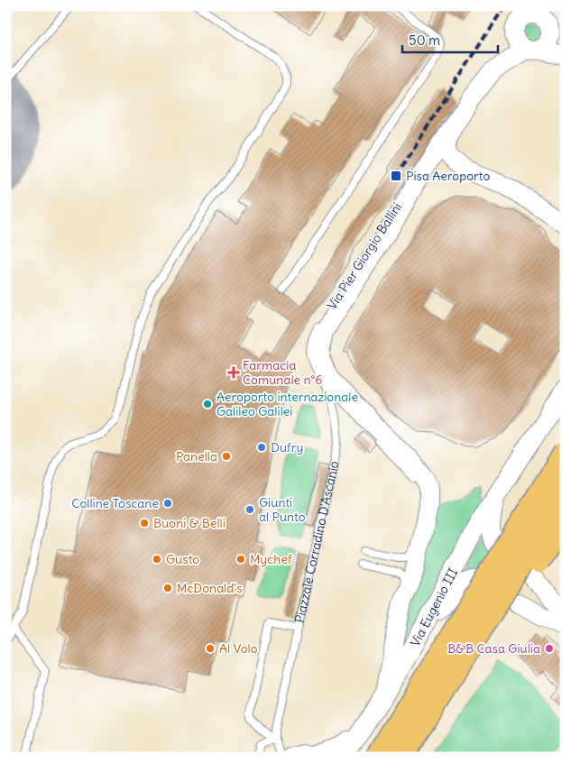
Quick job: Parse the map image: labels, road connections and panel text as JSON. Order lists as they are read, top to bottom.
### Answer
{
  "streets": {
    "street": ["Via Pier Giorgio Ballini", "Via Eugenio III"],
    "lane": ["Piazzale Corradino D'Ascanio"]
  },
  "crossings": [
    ["Via Pier Giorgio Ballini", "Piazzale Corradino D'Ascanio"]
  ],
  "places": {
    "transit": ["Pisa Aeroporto"],
    "health": ["Farmacia Comunale n°6"],
    "other": [
      "Aeroporto internazionale Galileo Galilei",
      "Dufry",
      "Panella",
      "Colline Toscane",
      "Giunti al Punto",
      "Buoni & Belli",
      "Gusto",
      "Mychef",
      "McDonald's",
      "Al Volo",
      "B&B Casa Giulia"
    ]
  },
  "scale_bar": "50 m"
}
